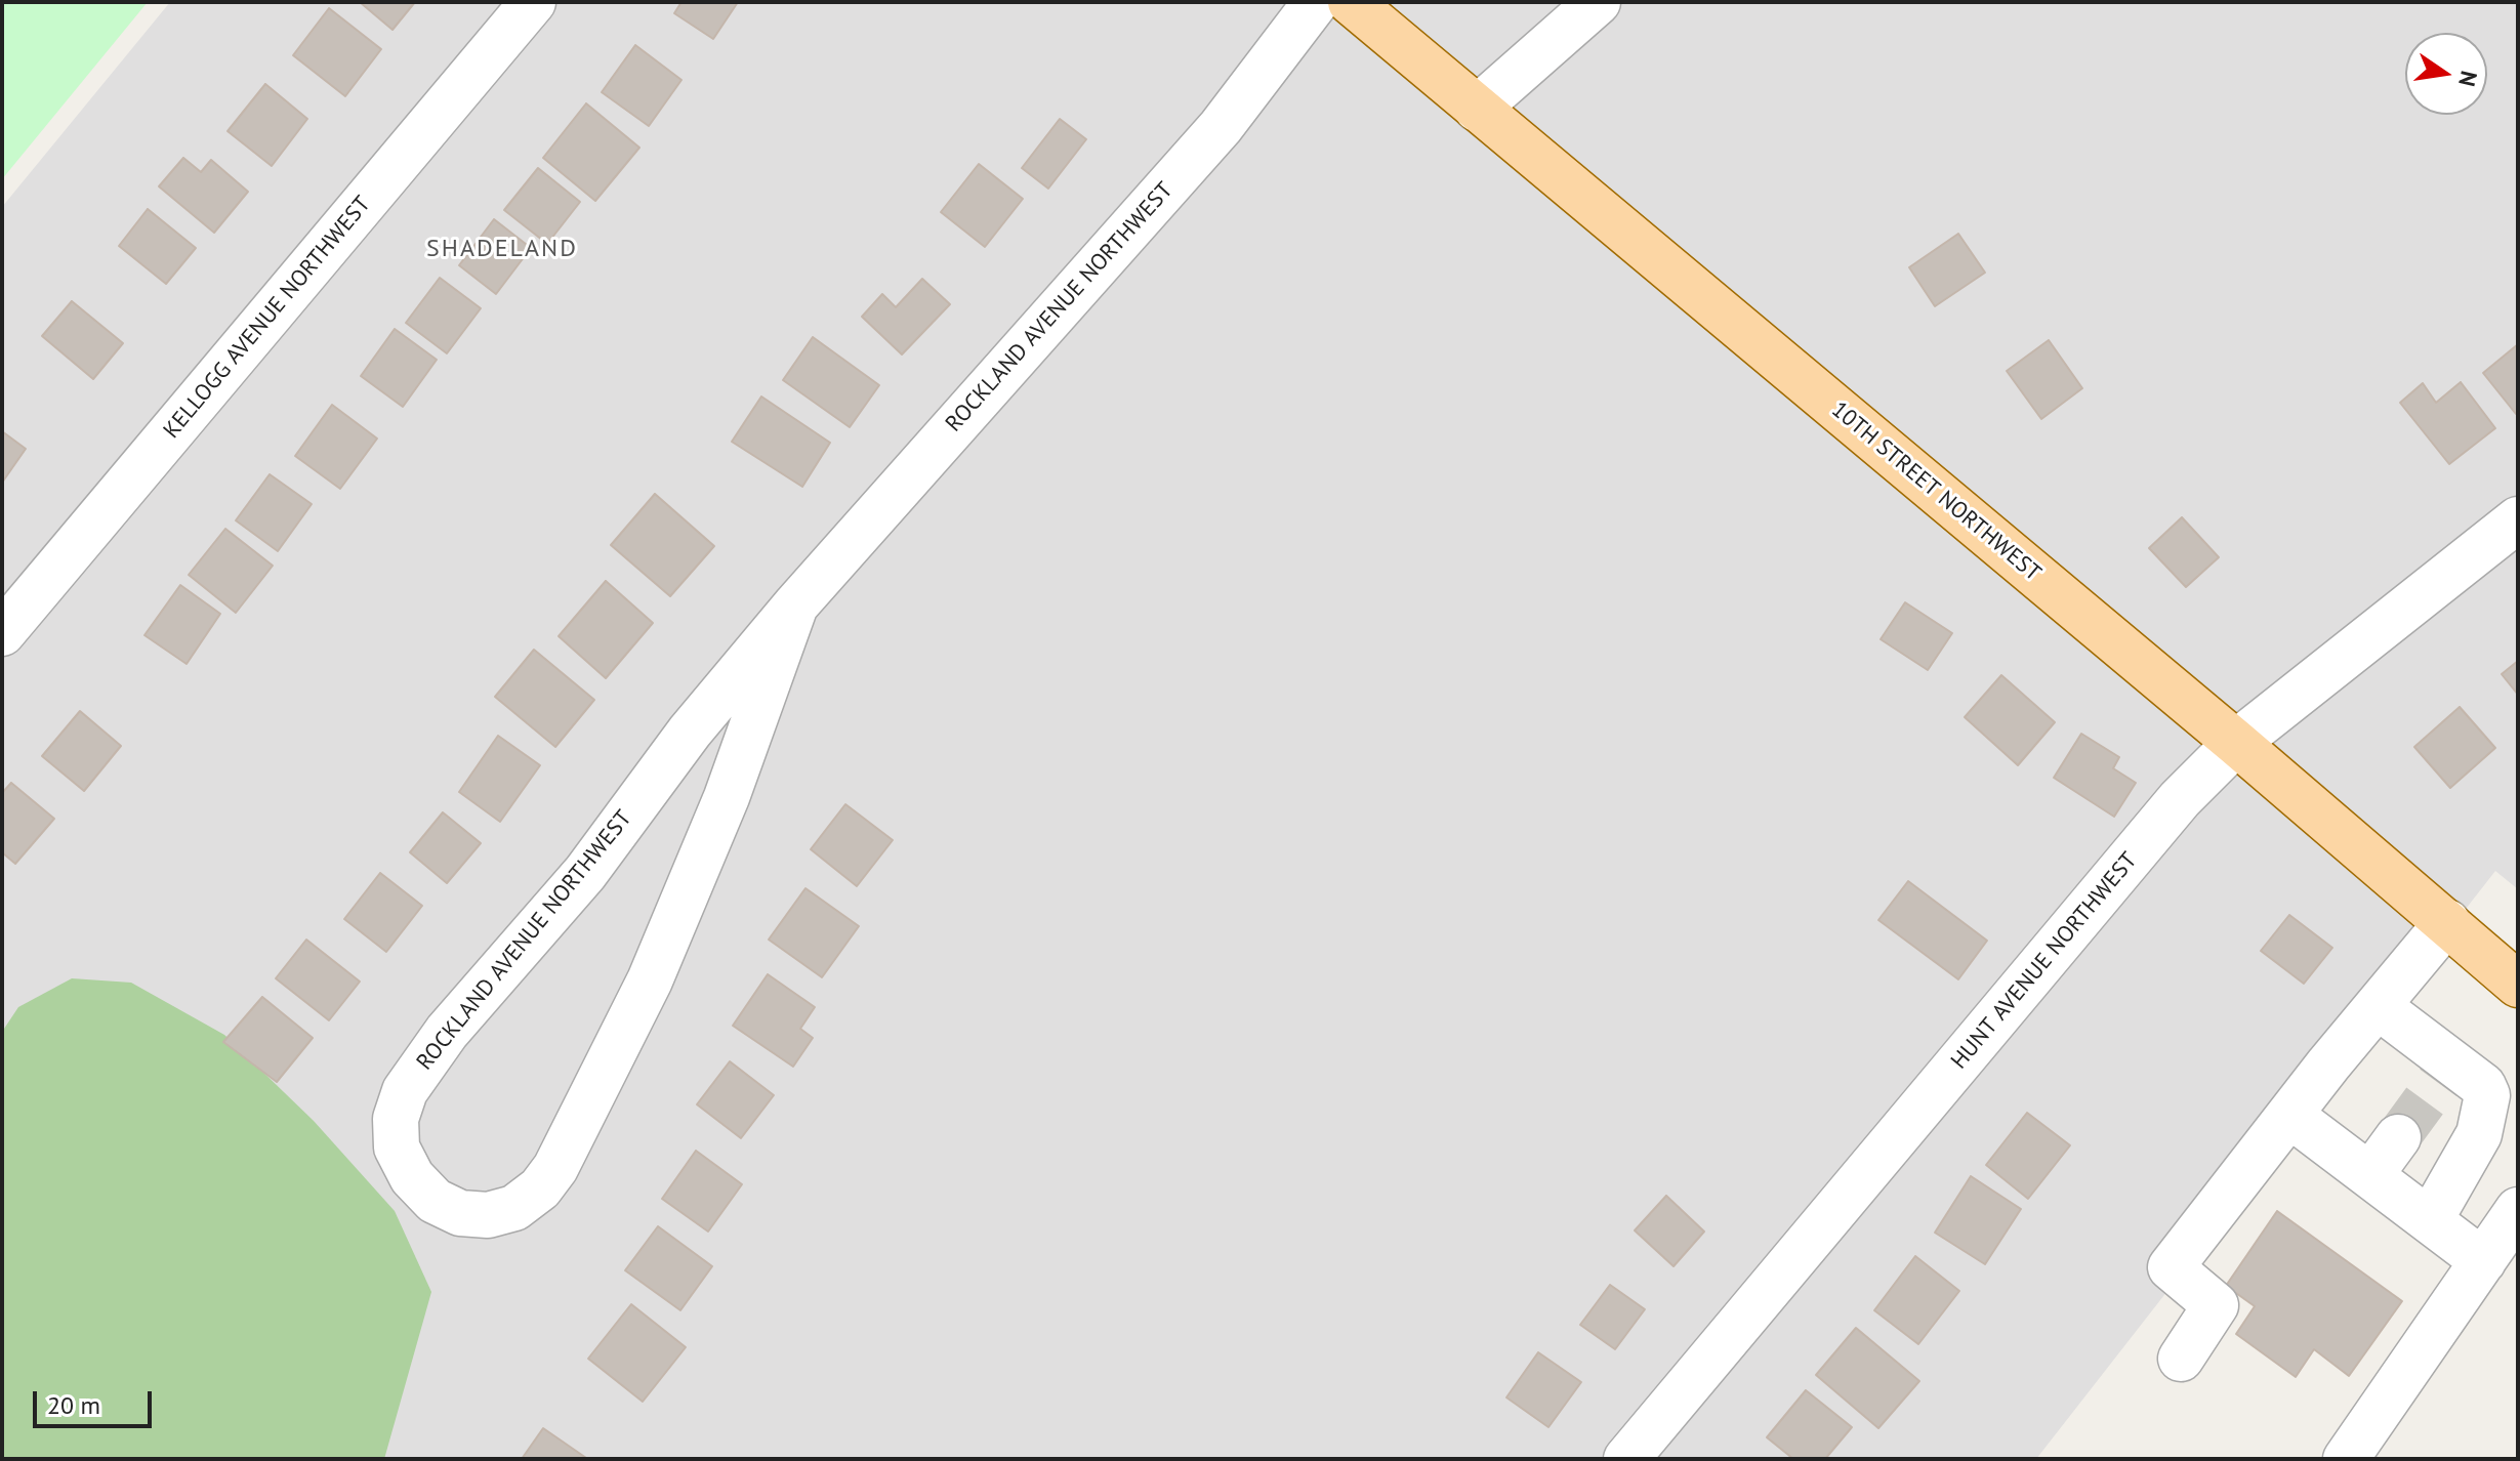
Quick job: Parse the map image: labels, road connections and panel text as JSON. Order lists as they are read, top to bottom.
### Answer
{
  "streets": {
    "main road": ["10TH STREET NORTHWEST"],
    "street": ["ROCKLAND AVENUE NORTHWEST", "KELLOGG AVENUE NORTHWEST", "HUNT AVENUE NORTHWEST"]
  },
  "crossings": [
    ["10TH STREET NORTHWEST", "HUNT AVENUE NORTHWEST"]
  ],
  "districts": ["SHADELAND"],
  "scale_bar": "20 m",
  "north": "right"
}
